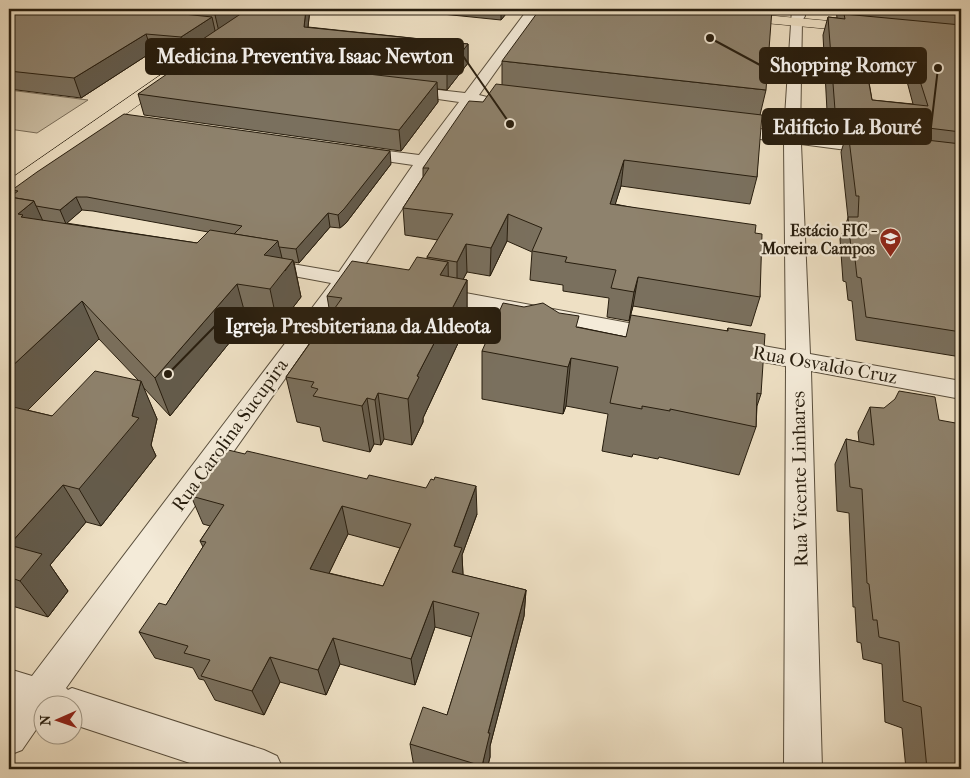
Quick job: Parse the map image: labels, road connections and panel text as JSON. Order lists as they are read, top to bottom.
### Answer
{
  "streets": {
    "street": ["Rua Osvaldo Cruz", "Rua Carolina Sucupira", "Rua Vicente Linhares"]
  },
  "crossings": [
    ["Rua Osvaldo Cruz", "Rua Vicente Linhares"]
  ],
  "places": {
    "other": [
      "Shopping Romcy",
      "Edifício La Bouré",
      "Medicina Preventiva Isaac Newton",
      "Igreja Presbiteriana da Aldeota"
    ],
    "school or university": ["Estácio FIC - Moreira Campos"]
  },
  "north": "left"
}
